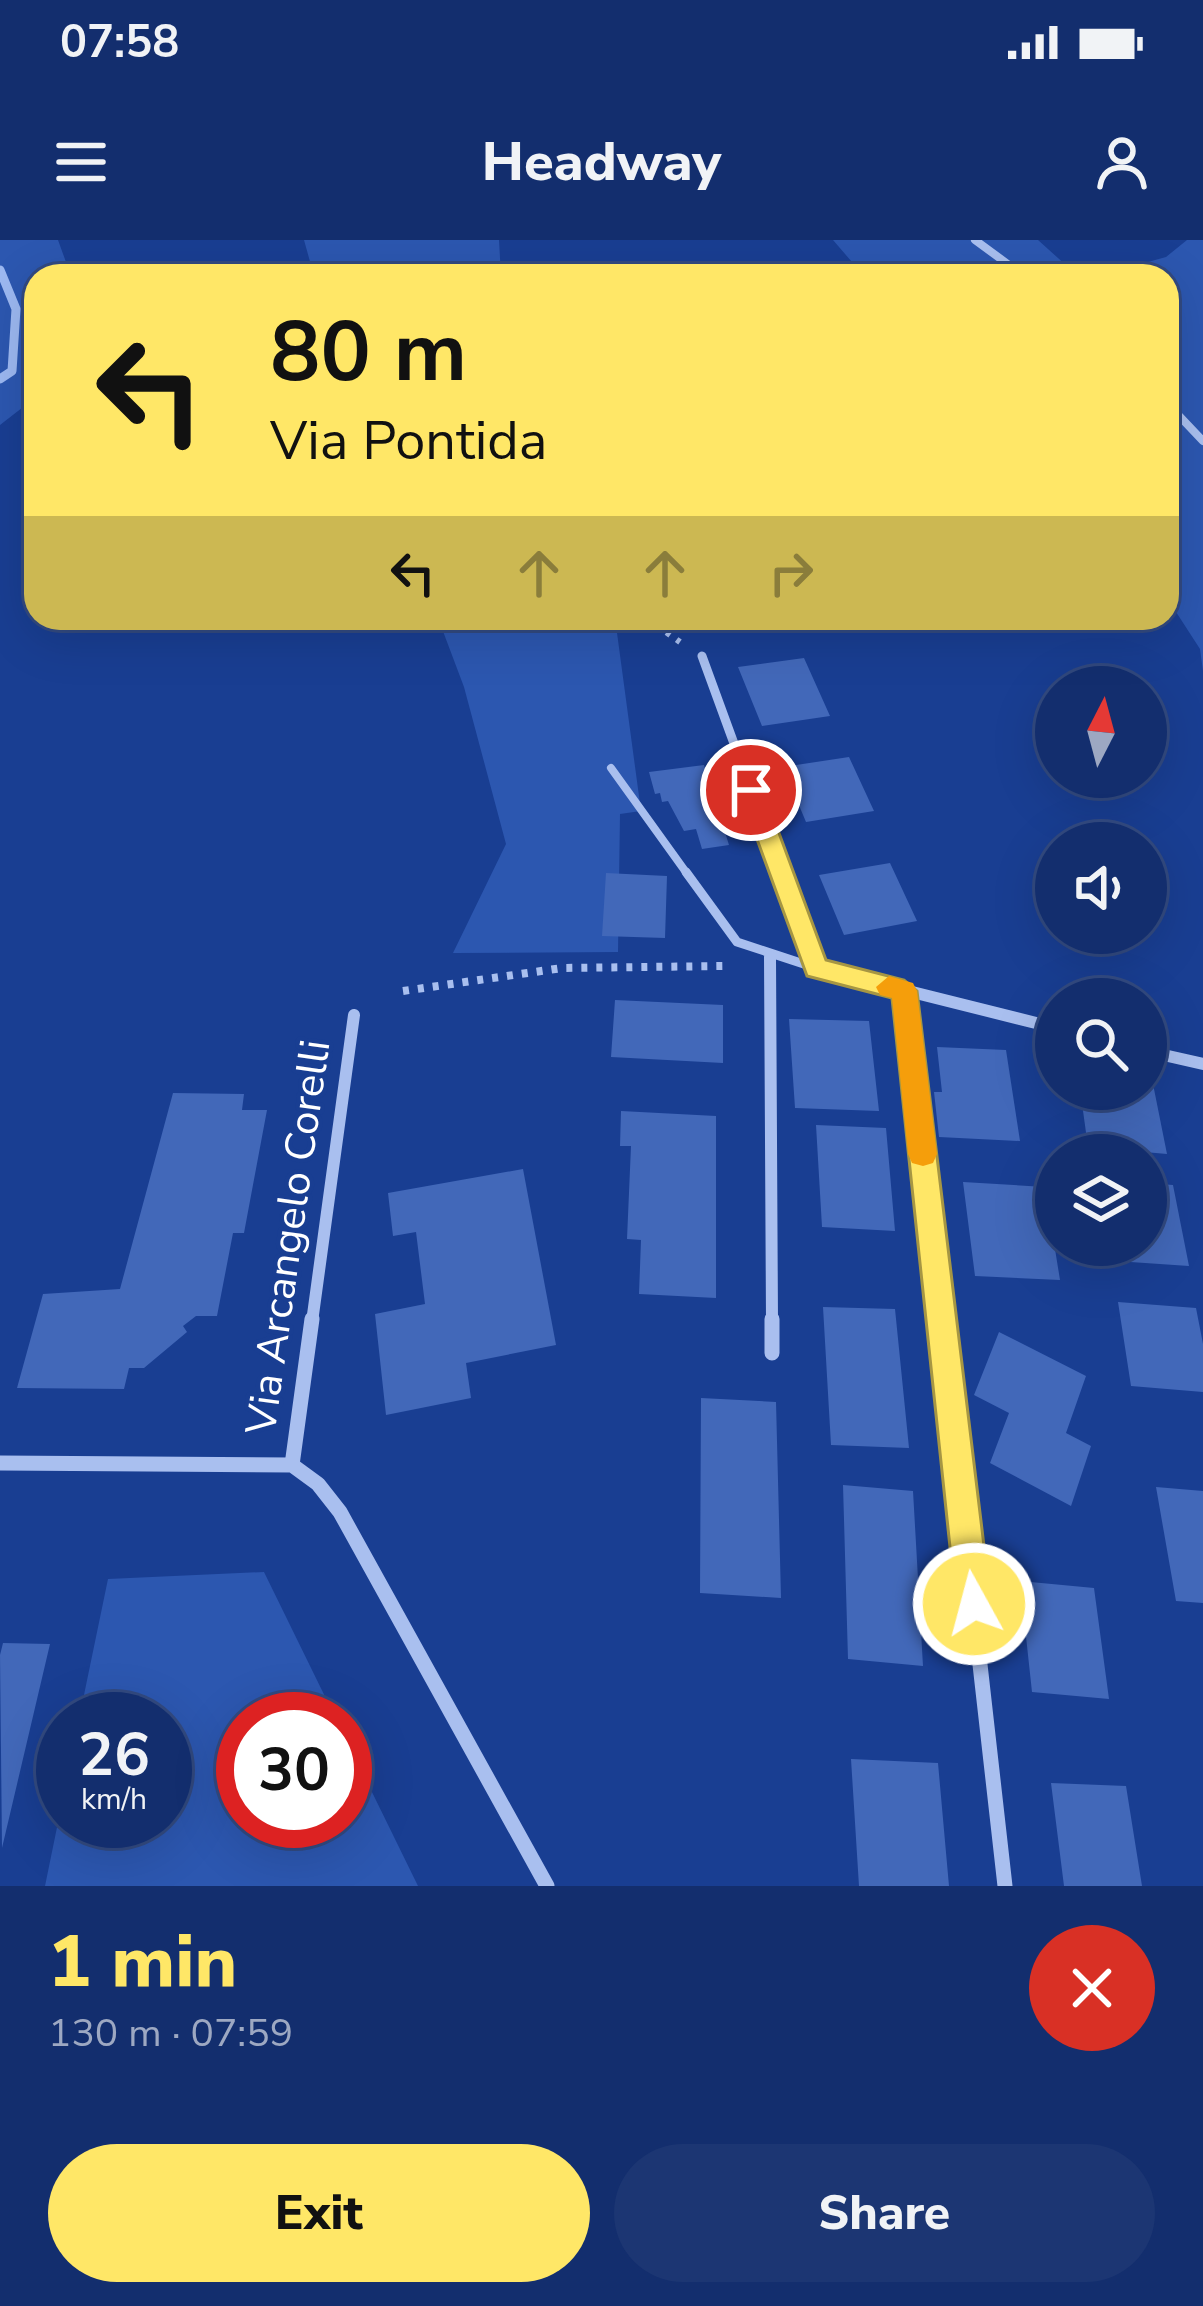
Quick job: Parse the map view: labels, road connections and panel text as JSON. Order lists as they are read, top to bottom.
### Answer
{
  "streets": {
    "street": ["Via Arcangelo Corelli"]
  },
  "north": "top",
  "page": {
    "status": "07:58",
    "header": "Headway",
    "turn": ["80 m", "Via Pontida"],
    "speed": "26 km/h",
    "limit": "30",
    "heading": ["1 min", "130 m · 07:59"],
    "buttons": ["Exit", "Share"]
  }
}
